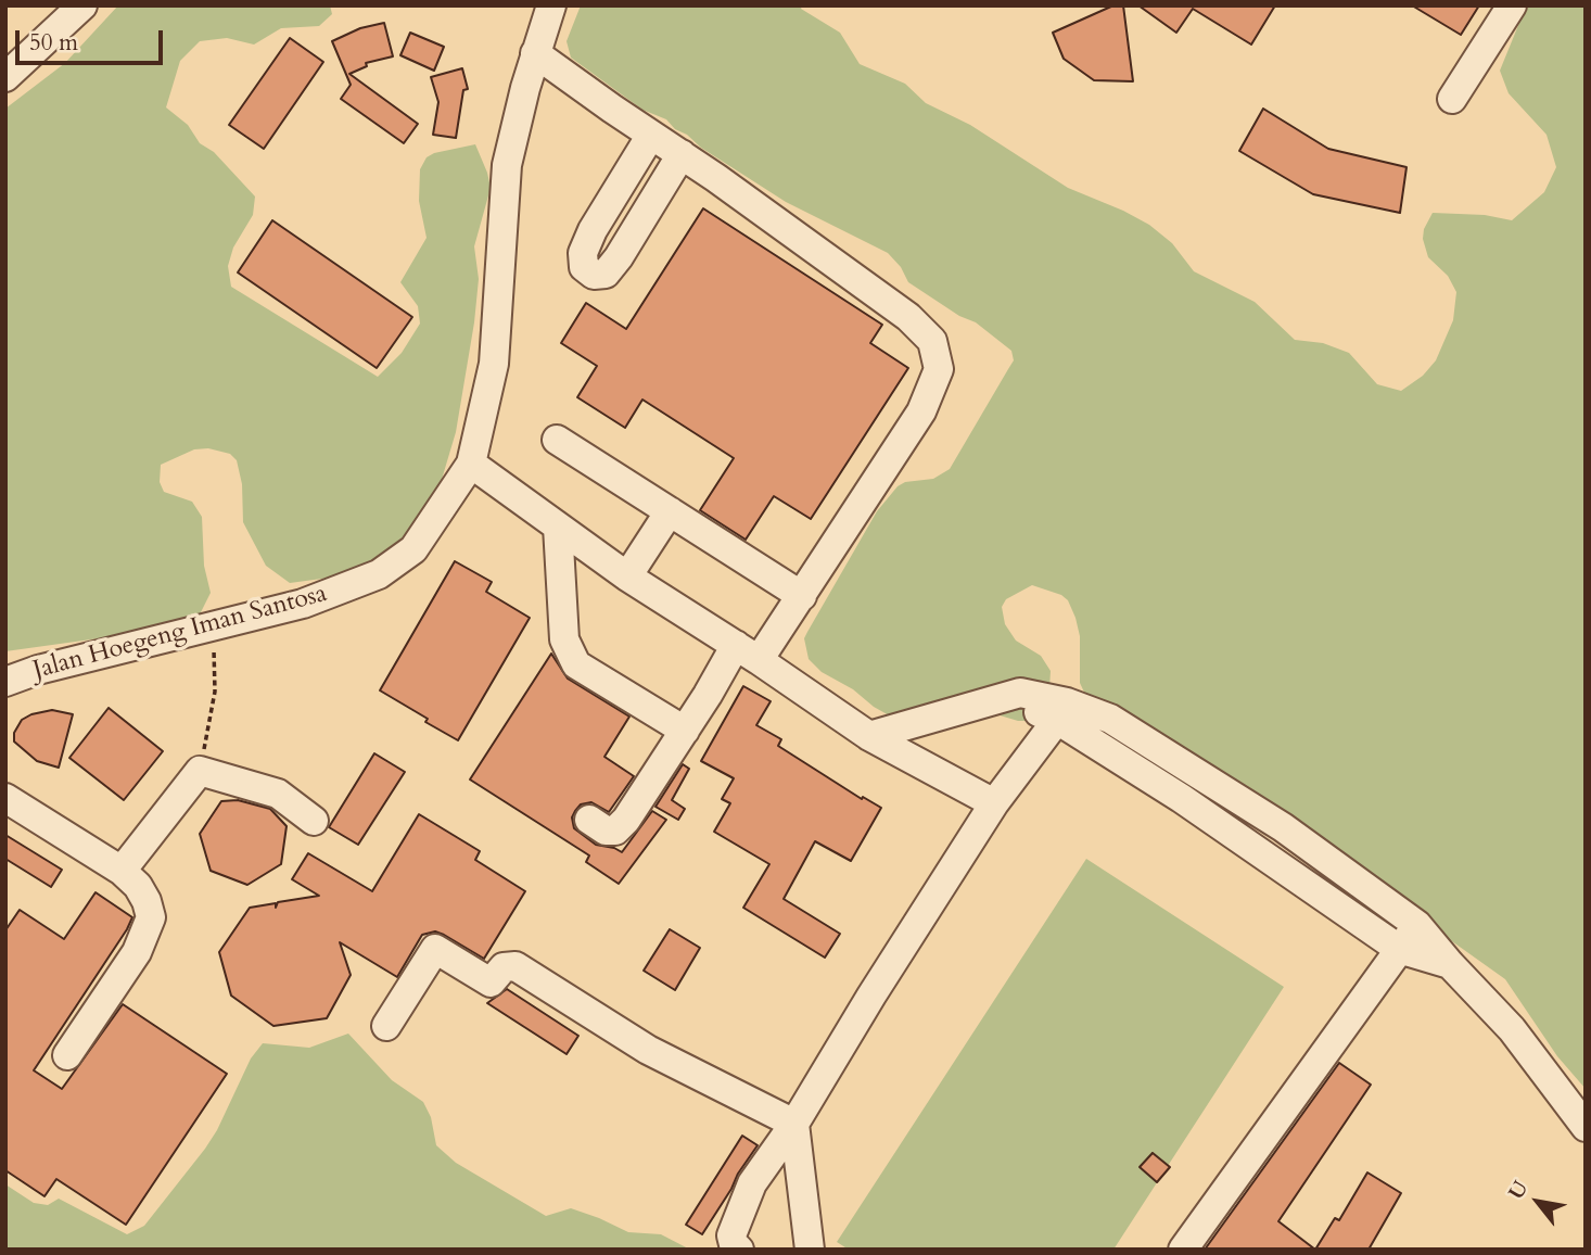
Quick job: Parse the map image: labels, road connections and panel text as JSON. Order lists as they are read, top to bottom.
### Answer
{
  "streets": {
    "street": ["Jalan Hoegeng Iman Santosa"]
  },
  "scale_bar": "50 m",
  "north": "top left"
}
